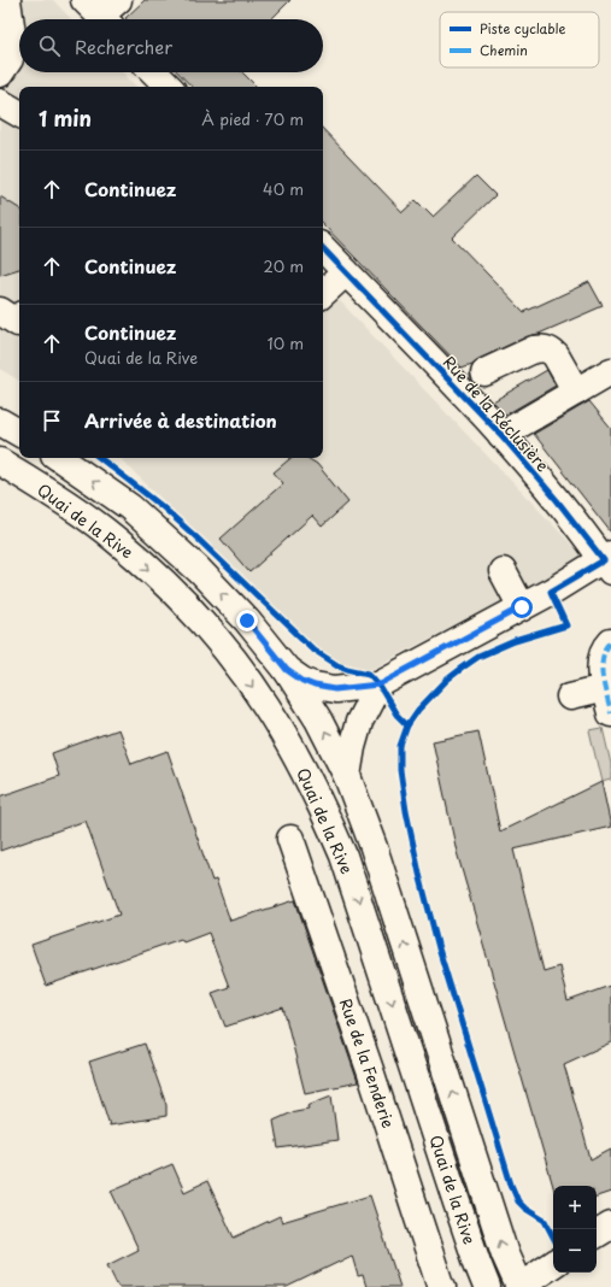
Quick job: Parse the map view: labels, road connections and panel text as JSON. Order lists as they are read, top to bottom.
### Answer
{
  "streets": {
    "main road": ["Rue de la Réclusière", "Quai de la Rive", "Rue de la Fenderie"]
  },
  "legend": ["Piste cyclable", "Chemin"],
  "page": {
    "search": "Rechercher",
    "heading": ["1 min", "À pied · 70 m"],
    "list": [
      ["Continuez", "40 m"],
      ["Continuez", "20 m"],
      ["Continuez", "Quai de la Rive", "10 m"],
      "Arrivée à destination"
    ],
    "map_buttons": ["+", "−"]
  }
}
